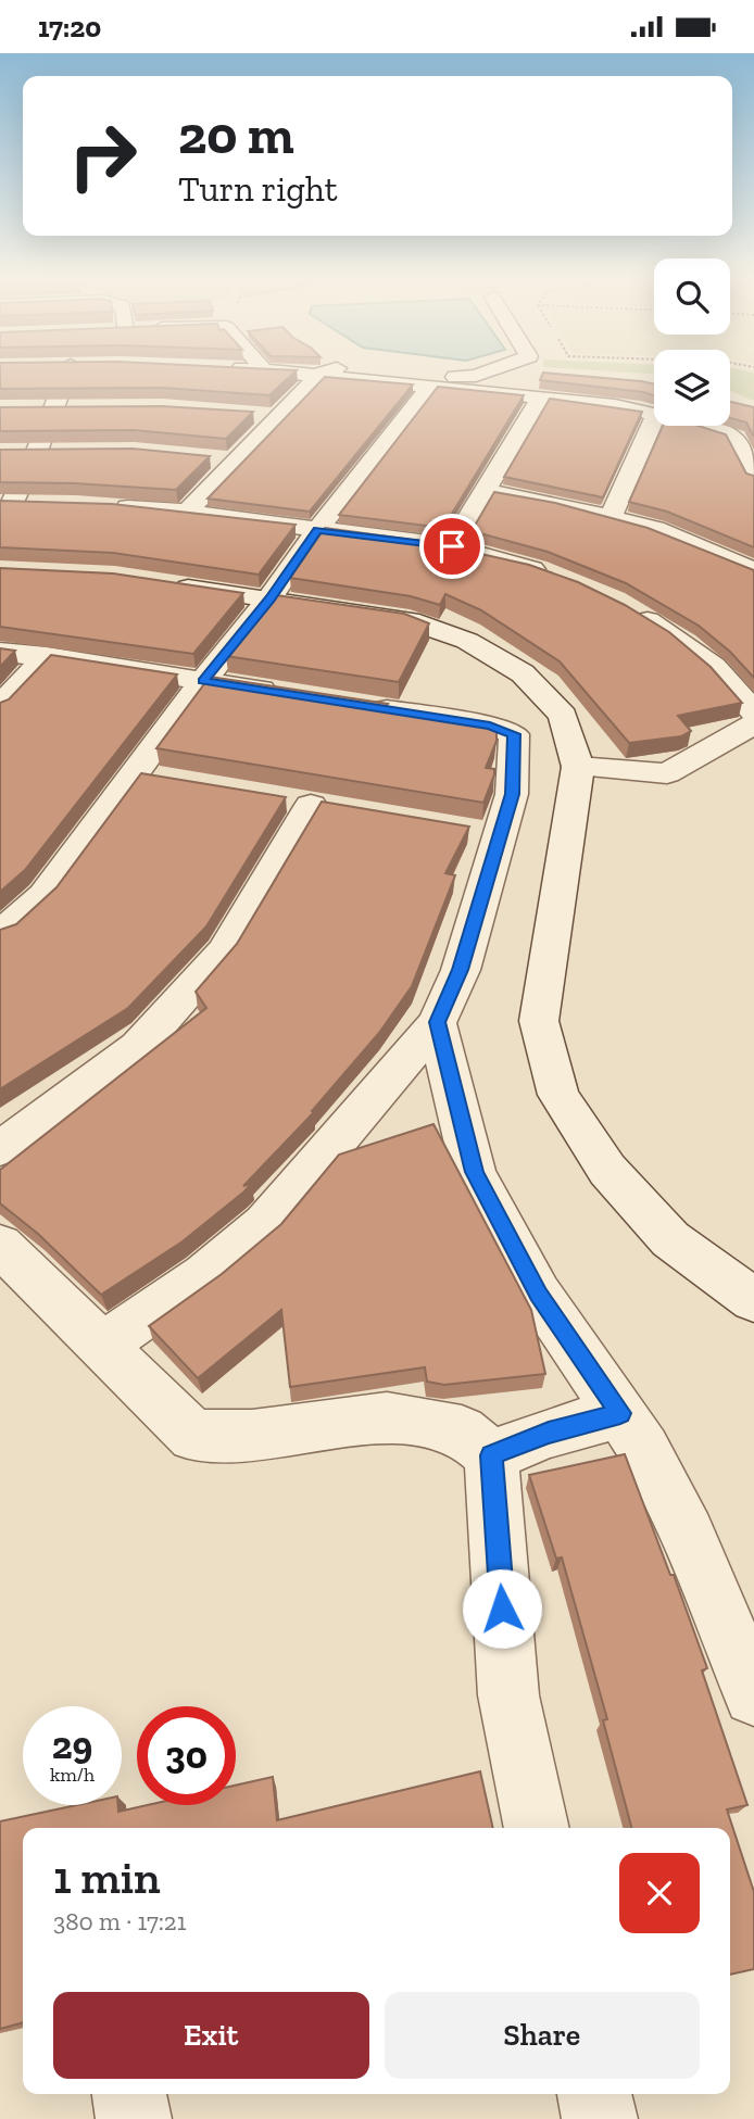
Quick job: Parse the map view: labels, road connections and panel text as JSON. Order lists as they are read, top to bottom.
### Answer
{
  "page": {
    "status": "17:20",
    "turn": ["20 m", "Turn right"],
    "speed": "29 km/h",
    "limit": "30",
    "heading": ["1 min", "380 m · 17:21"],
    "buttons": ["Exit", "Share"]
  }
}
